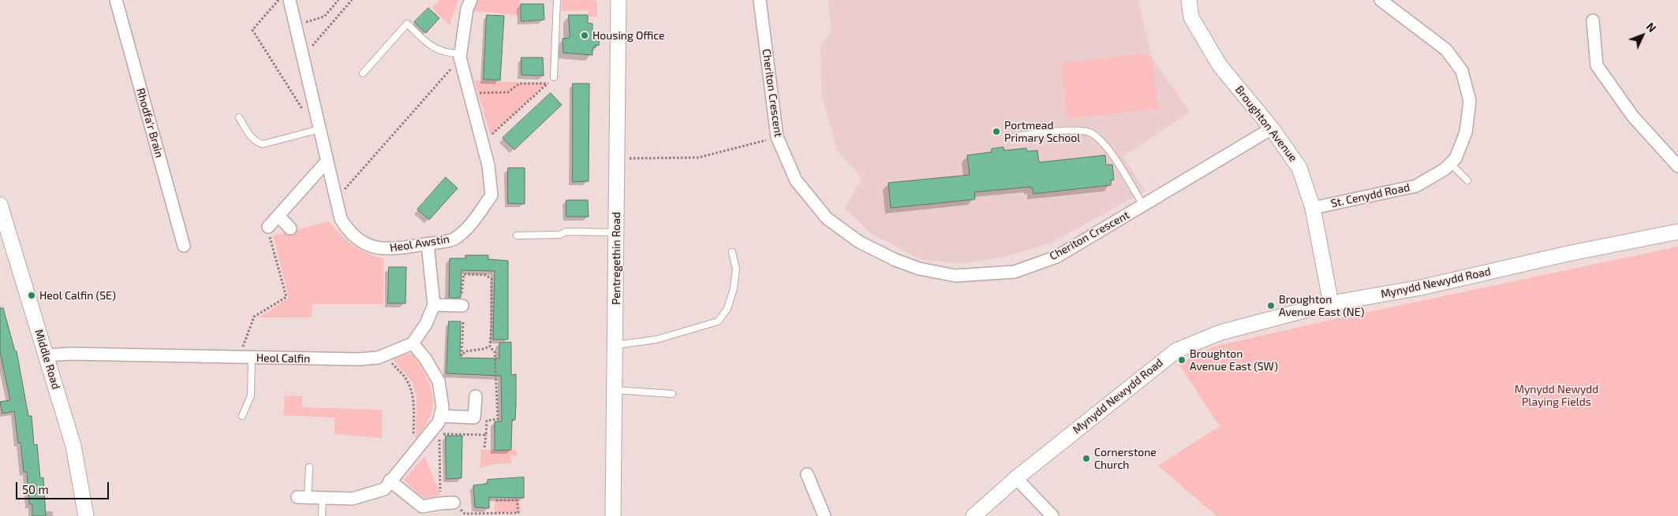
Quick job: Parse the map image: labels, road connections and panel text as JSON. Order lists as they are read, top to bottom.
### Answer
{
  "streets": {
    "street": [
      "Cheriton Crescent",
      "Rhodfa'r Brain",
      "Broughton Avenue",
      "St. Cenydd Road",
      "Heol Awstin",
      "Pentregethin Road",
      "Mynydd Newydd Road",
      "Heol Calfin",
      "Middle Road"
    ]
  },
  "crossings": [
    ["Cheriton Crescent", "Broughton Avenue"],
    ["Broughton Avenue", "St. Cenydd Road"],
    ["Broughton Avenue", "Mynydd Newydd Road"],
    ["Heol Calfin", "Middle Road"]
  ],
  "parks": ["Mynydd Newydd Playing Fields"],
  "places": [
    "Housing Office",
    "Portmead Primary School",
    "Heol Calfin (SE)",
    "Broughton Avenue East (NE)",
    "Broughton Avenue East (SW)",
    "Cornerstone Church"
  ],
  "scale_bar": "50 m",
  "north": "top right"
}
